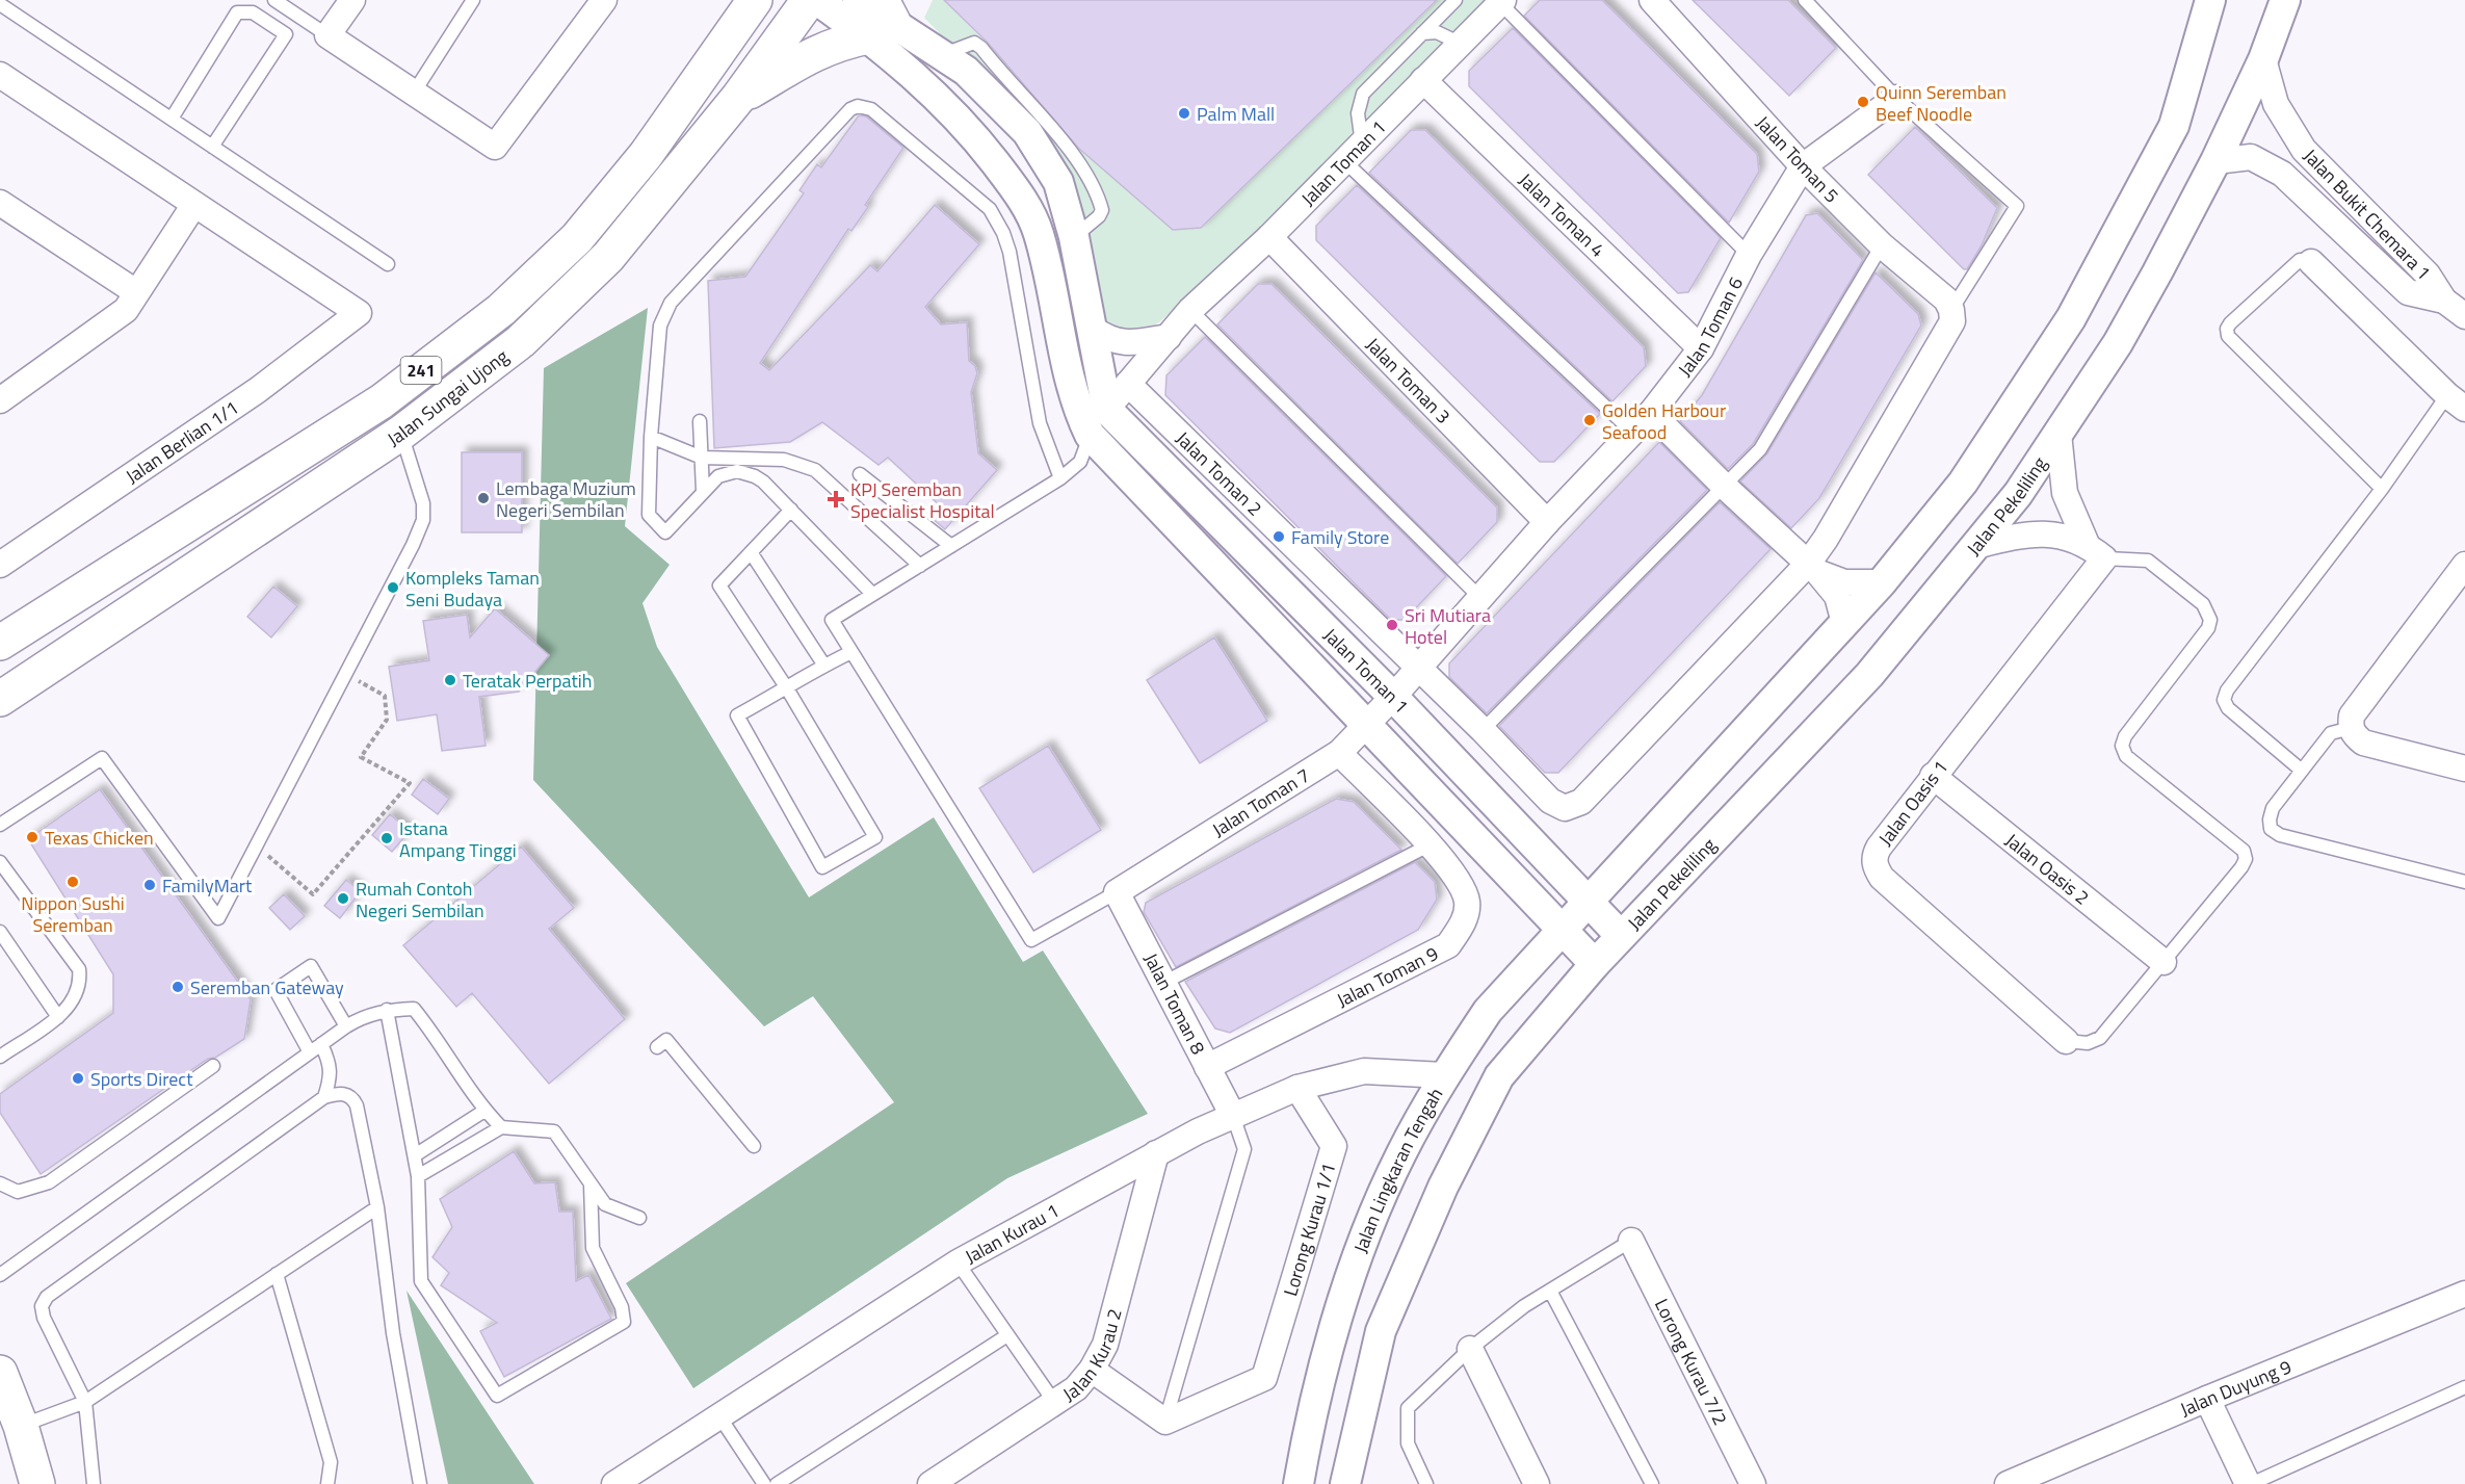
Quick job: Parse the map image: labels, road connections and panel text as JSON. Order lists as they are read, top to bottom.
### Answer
{
  "streets": {
    "main road": ["241", "Jalan Sungai Ujong"],
    "street": [
      "Jalan Toman 5",
      "Jalan Toman 1",
      "Jalan Toman 4",
      "Jalan Bukit Chemara 1",
      "Jalan Toman 6",
      "Jalan Toman 3",
      "Jalan Berlian 1/1",
      "Jalan Toman 2",
      "Jalan Pekeliling",
      "Jalan Toman 7",
      "Jalan Oasis 1",
      "Jalan Oasis 2",
      "Jalan Toman 9",
      "Jalan Toman 8",
      "Jalan Lingkaran Tengah",
      "Lorong Kurau 1/1",
      "Jalan Kurau 1",
      "Jalan Kurau 2",
      "Lorong Kurau 7/2",
      "Jalan Duyung 9"
    ]
  },
  "crossings": [
    ["Jalan Toman 5", "Jalan Toman 6"],
    ["Jalan Toman 5", "Jalan Toman 2"],
    ["Jalan Toman 1", "Jalan Toman 4"],
    ["Jalan Toman 1", "Jalan Toman 6"],
    ["Jalan Toman 1", "Jalan Toman 3"],
    ["Jalan Toman 1", "Jalan Toman 2"],
    ["Jalan Toman 1", "Jalan Pekeliling"],
    ["Jalan Toman 1", "Jalan Toman 7"],
    ["Jalan Toman 1", "Jalan Lingkaran Tengah"],
    ["Jalan Toman 4", "Jalan Toman 6"],
    ["Jalan Bukit Chemara 1", "Jalan Pekeliling"],
    ["Jalan Toman 6", "Jalan Toman 3"],
    ["Jalan Toman 6", "Jalan Toman 2"],
    ["Jalan Toman 6", "Jalan Toman 7"],
    ["Jalan Toman 7", "Jalan Toman 9"],
    ["Jalan Toman 7", "Jalan Toman 8"],
    ["Jalan Oasis 1", "Jalan Oasis 2"],
    ["Jalan Toman 9", "Jalan Toman 8"],
    ["Jalan Toman 8", "Jalan Kurau 1"],
    ["Jalan Lingkaran Tengah", "Jalan Kurau 1"],
    ["Lorong Kurau 1/1", "Jalan Kurau 1"],
    ["Jalan Kurau 1", "Jalan Kurau 2"]
  ],
  "places": {
    "other": [
      "Quinn Seremban Beef Noodle",
      "Palm Mall",
      "Golden Harbour Seafood",
      "Lembaga Muzium Negeri Sembilan",
      "Family Store",
      "Kompleks Taman Seni Budaya",
      "Sri Mutiara Hotel",
      "Teratak Perpatih",
      "Texas Chicken",
      "Istana Ampang Tinggi",
      "Nippon Sushi Seremban",
      "FamilyMart",
      "Rumah Contoh Negeri Sembilan",
      "Seremban Gateway",
      "Sports Direct"
    ],
    "health": ["KPJ Seremban Specialist Hospital"]
  }
}
